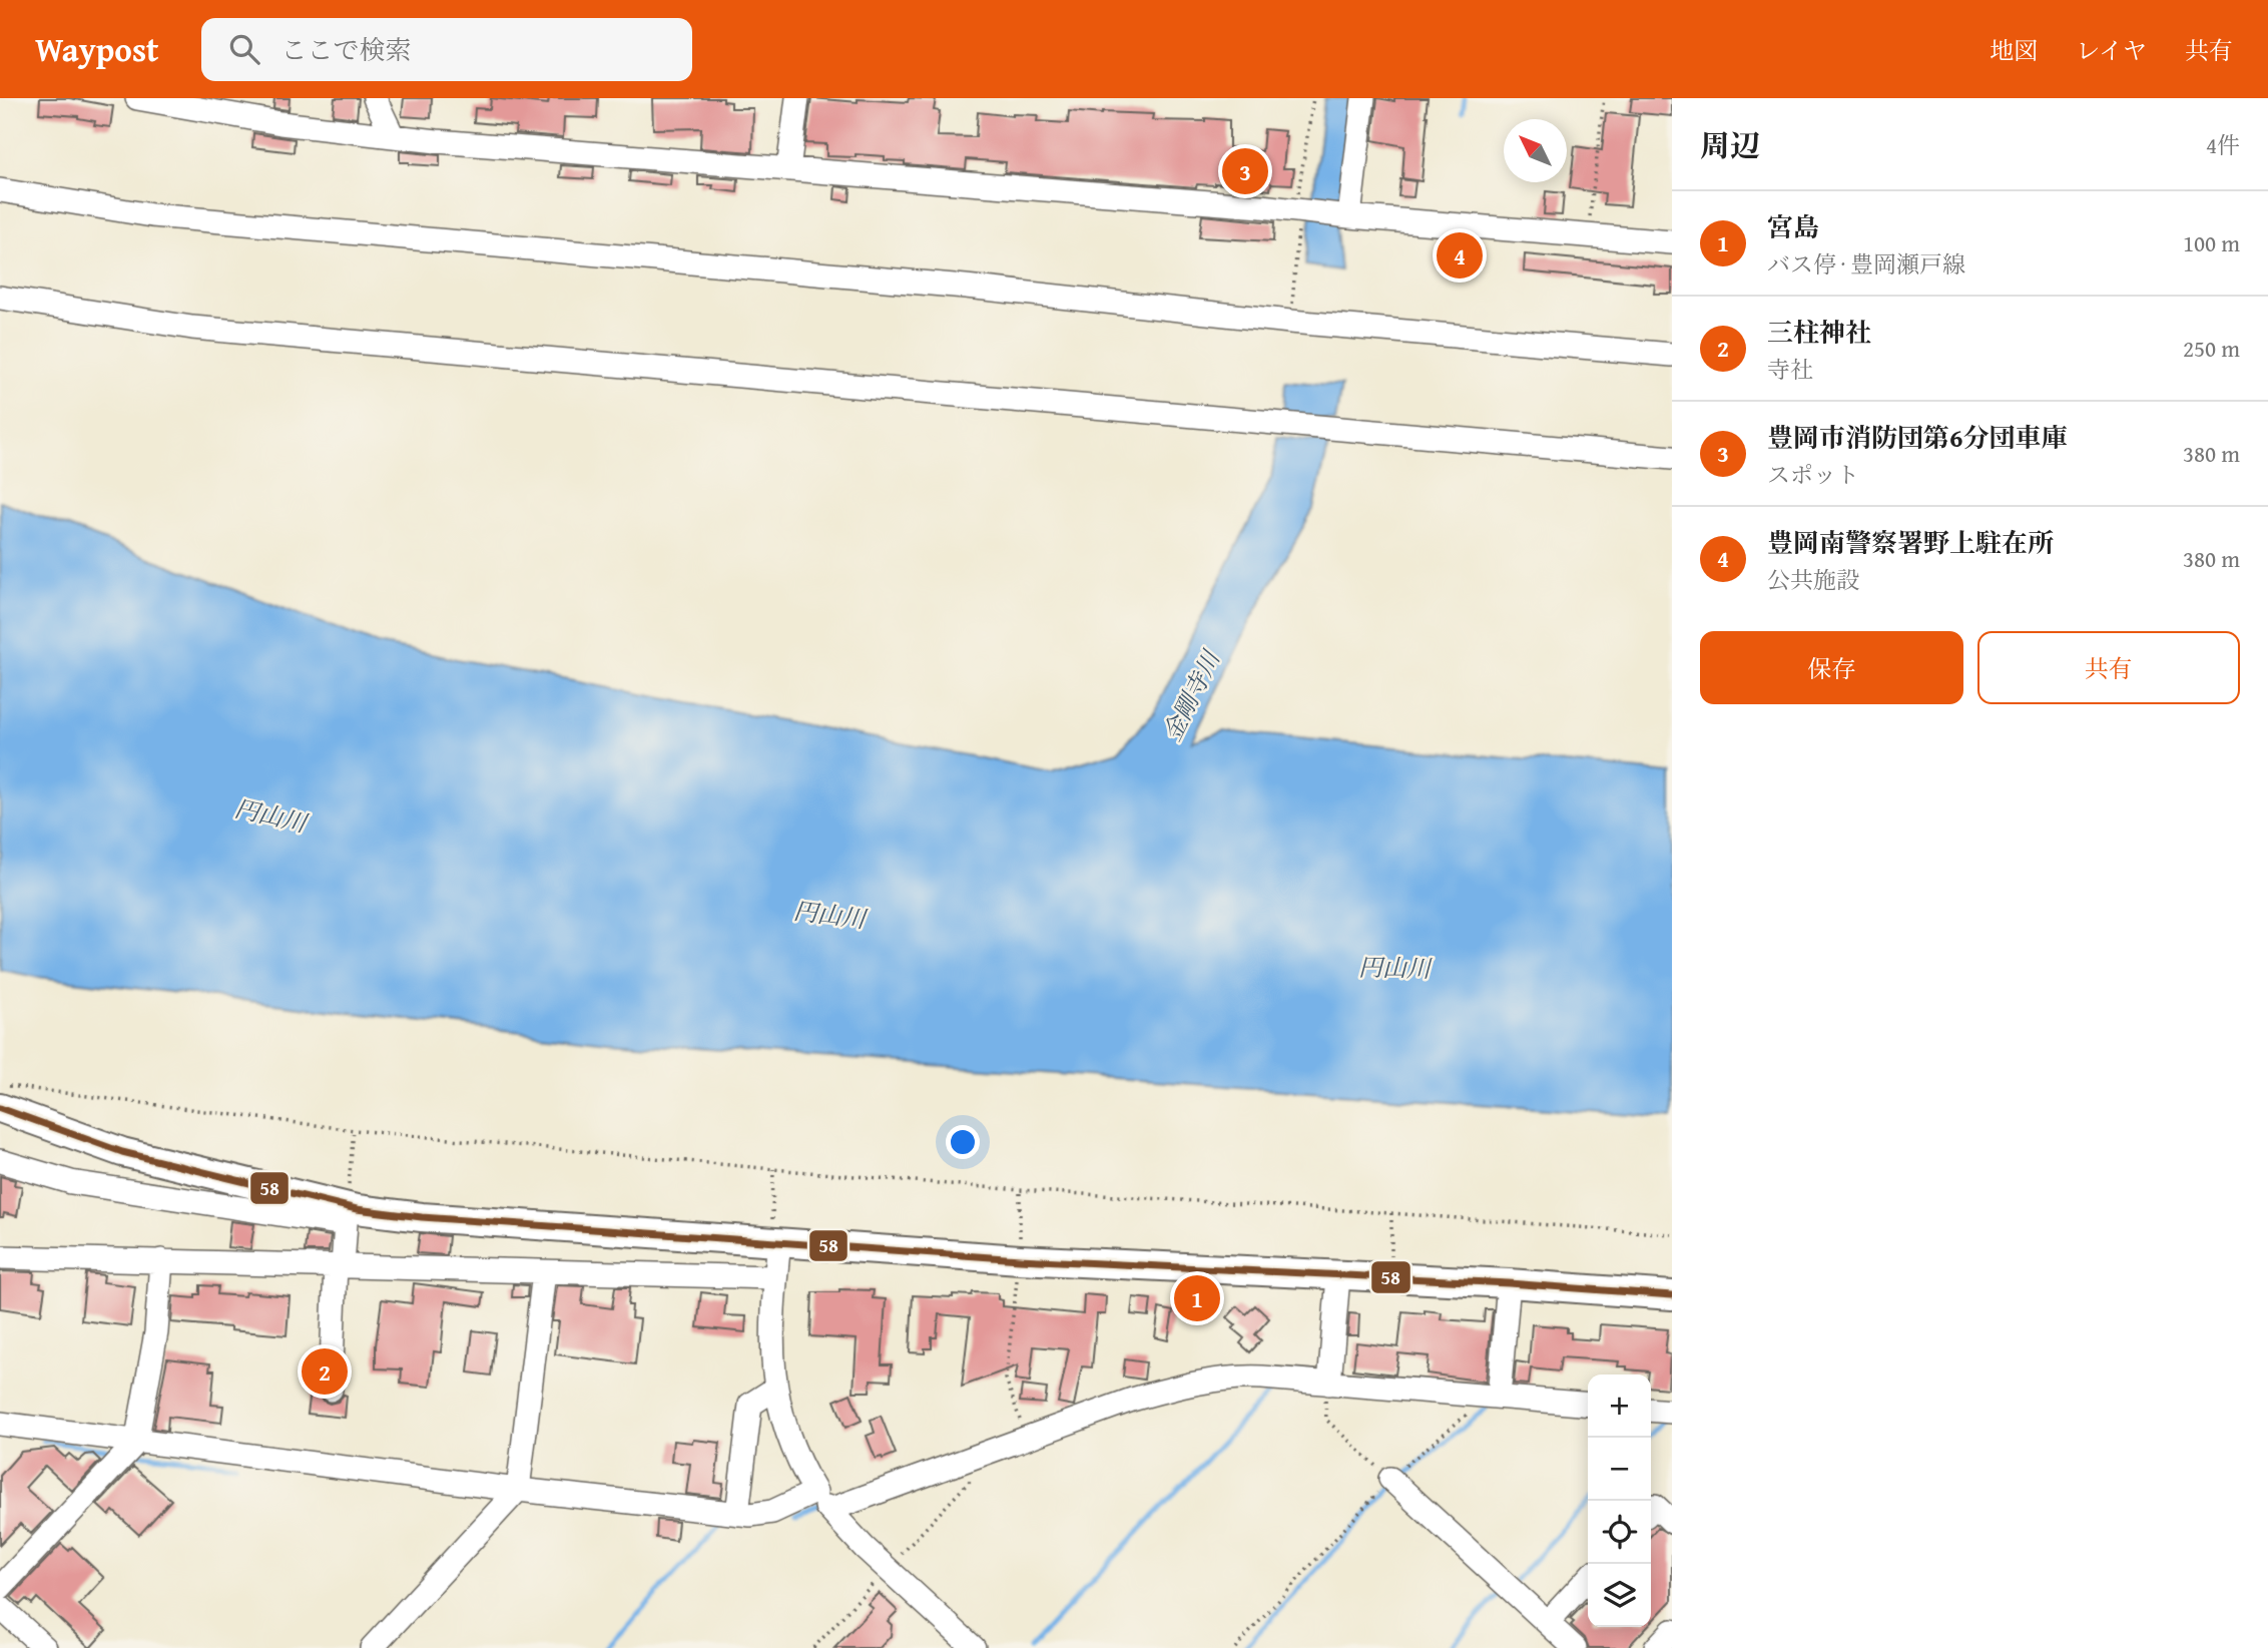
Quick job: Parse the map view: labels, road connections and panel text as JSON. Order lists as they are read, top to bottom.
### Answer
{
  "water": ["金剛寺川", "円山川"],
  "lines": ["transit line 58"],
  "north": "top left",
  "page": {
    "header": "Waypost",
    "search": "ここで検索",
    "nav": ["地図", "レイヤ", "共有"],
    "heading": ["周辺", "4件"],
    "pins": [
      "3",
      "4",
      "1",
      "2"
    ],
    "list": [
      {
        "mark": "1",
        "name": "宮島",
        "note": "バス停 · 豊岡瀬戸線",
        "value": "100 m"
      },
      {
        "mark": "2",
        "name": "三柱神社",
        "note": "寺社",
        "value": "250 m"
      },
      {
        "mark": "3",
        "name": "豊岡市消防団第6分団車庫",
        "note": "スポット",
        "value": "380 m"
      },
      {
        "mark": "4",
        "name": "豊岡南警察署野上駐在所",
        "note": "公共施設",
        "value": "380 m"
      }
    ],
    "buttons": ["保存", "共有"],
    "map_buttons": ["+", "−"]
  }
}
